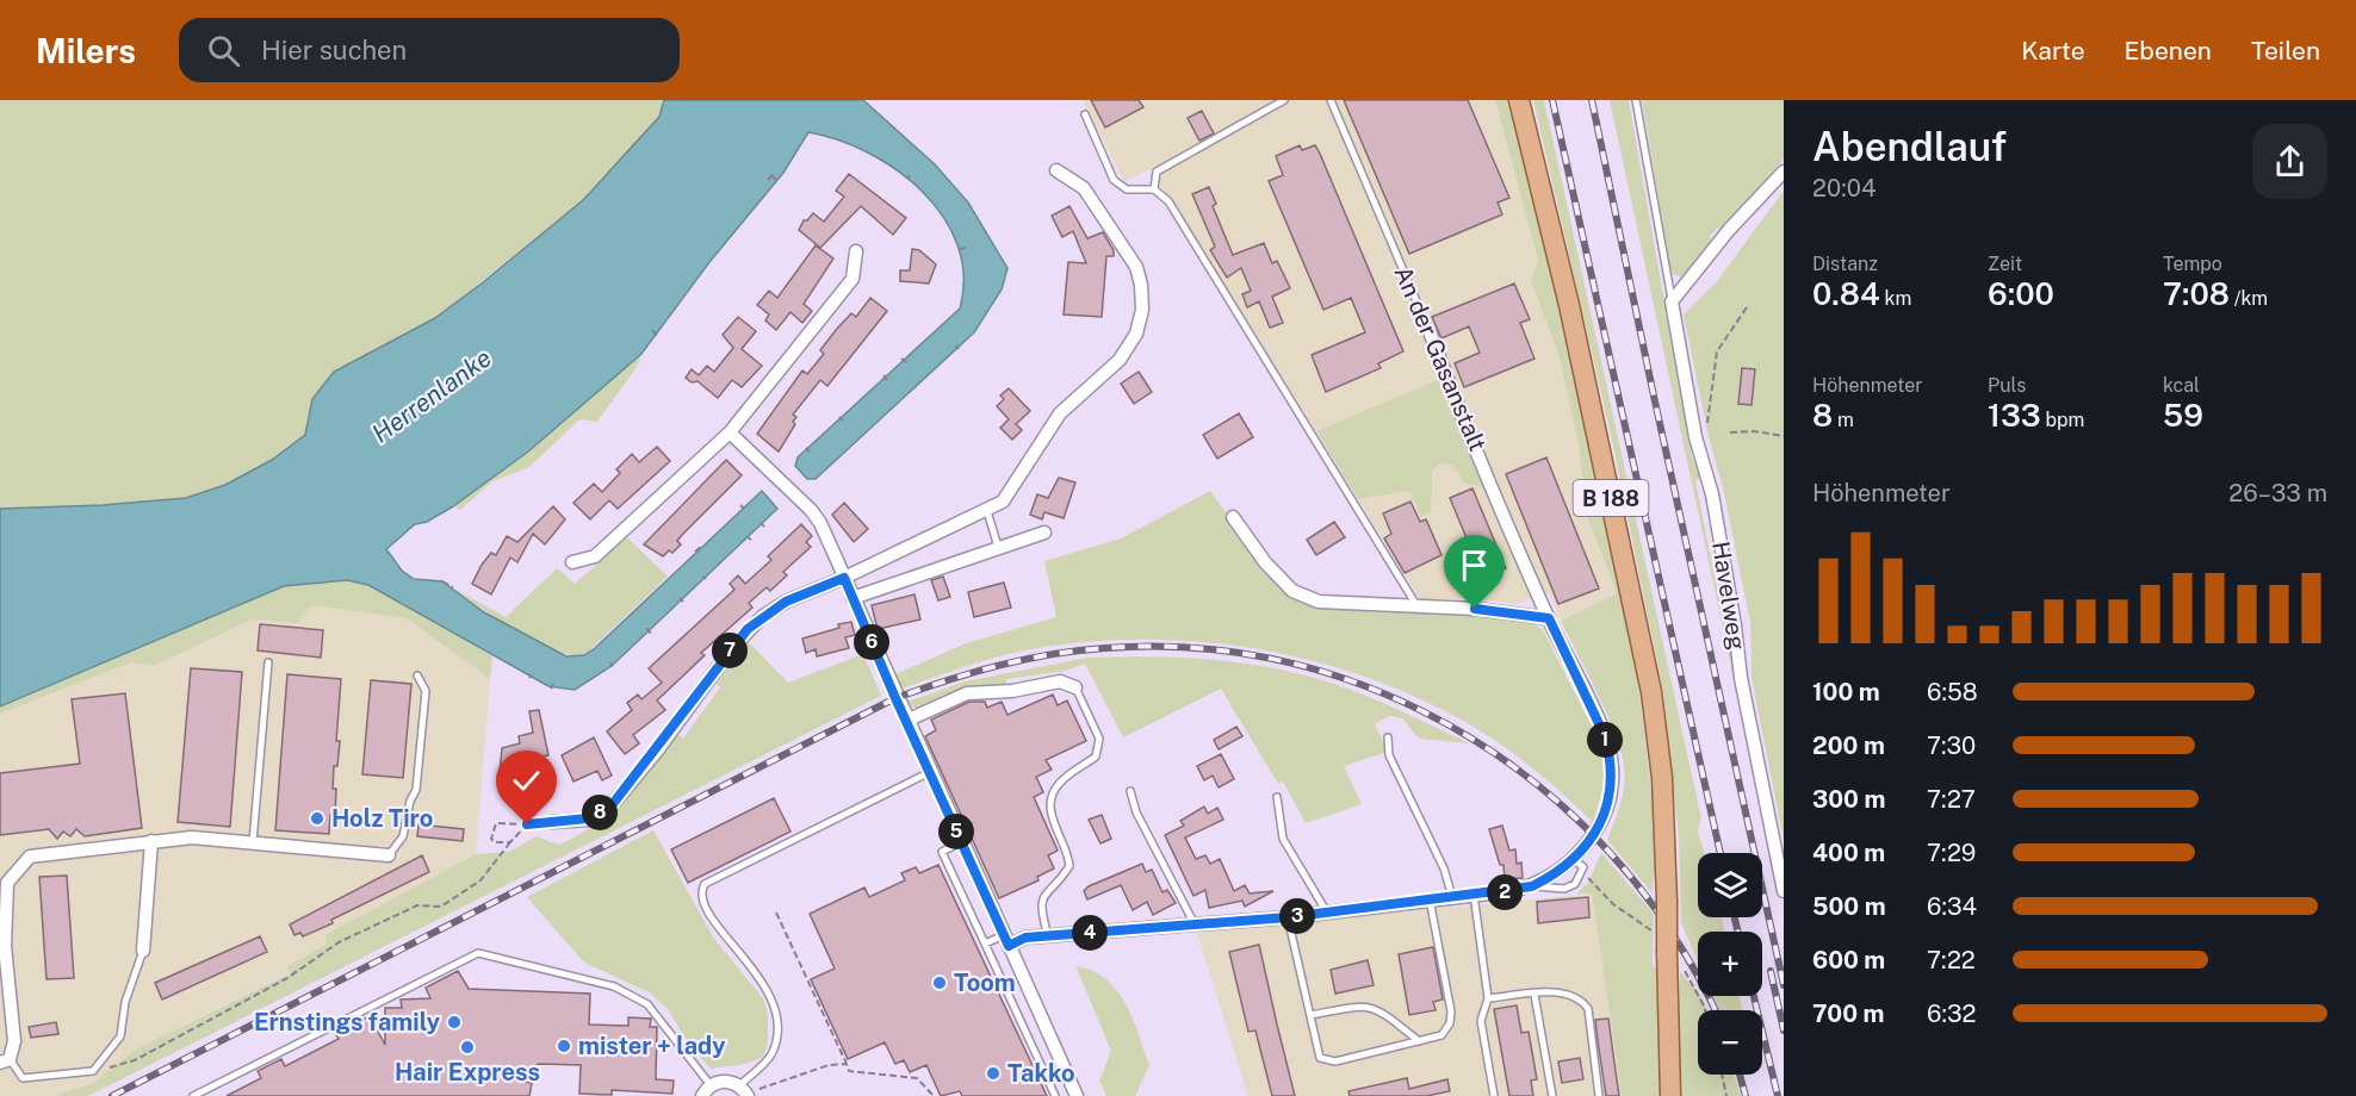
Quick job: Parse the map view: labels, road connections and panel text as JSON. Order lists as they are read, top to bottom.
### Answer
{
  "streets": {
    "main road": ["B 188"],
    "street": ["An der Gasanstalt", "Havelweg"]
  },
  "water": ["Herrenlanke"],
  "places": [
    "Holz Tiro",
    "Toom",
    "Ernstings family",
    "mister + lady",
    "Hair Express",
    "Takko"
  ],
  "page": {
    "header": "Milers",
    "search": "Hier suchen",
    "nav": ["Karte", "Ebenen", "Teilen"],
    "heading": ["Abendlauf", "20:04"],
    "stats": [
      ["Distanz", "0.84 km"],
      ["Zeit", "6:00"],
      ["Tempo", "7:08 /km"],
      ["Höhenmeter", "8 m"],
      ["Puls", "133 bpm"],
      ["kcal", "59"]
    ],
    "chart": ["Höhenmeter", "26–33 m"],
    "pins": [
      "6",
      "7",
      "1",
      "8",
      "5",
      "2",
      "3",
      "4"
    ],
    "list": [
      {
        "name": "100 m",
        "note": "6:58"
      },
      {
        "name": "200 m",
        "note": "7:30"
      },
      {
        "name": "300 m",
        "note": "7:27"
      },
      {
        "name": "400 m",
        "note": "7:29"
      },
      {
        "name": "500 m",
        "note": "6:34"
      },
      {
        "name": "600 m",
        "note": "7:22"
      },
      {
        "name": "700 m",
        "note": "6:32"
      }
    ],
    "map_buttons": ["+", "−"]
  }
}
